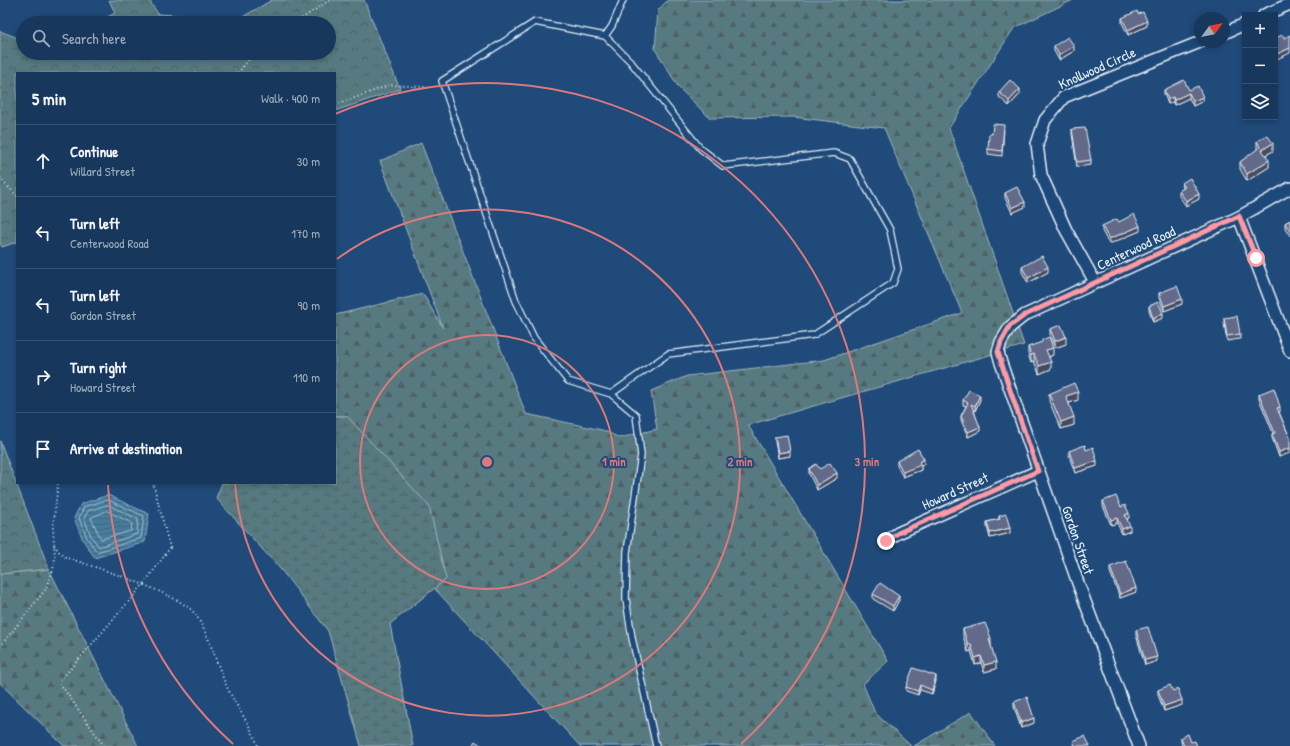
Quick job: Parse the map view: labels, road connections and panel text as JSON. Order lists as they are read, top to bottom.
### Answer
{
  "streets": {
    "street": [
      "Knollwood Circle",
      "Centerwood Road",
      "Howard Street",
      "Gordon Street"
    ]
  },
  "crossings": [
    ["Knollwood Circle", "Centerwood Road"],
    ["Centerwood Road", "Gordon Street"],
    ["Howard Street", "Gordon Street"]
  ],
  "north": "top right",
  "page": {
    "map_buttons": ["+", "−"],
    "search": "Search here",
    "heading": ["5 min", "Walk · 400 m"],
    "list": [
      ["Continue", "Willard Street", "30 m"],
      ["Turn left", "Centerwood Road", "170 m"],
      ["Turn left", "Gordon Street", "90 m"],
      ["Turn right", "Howard Street", "110 m"],
      "Arrive at destination"
    ]
  },
  "rings": ["1 min", "2 min", "3 min"]
}
